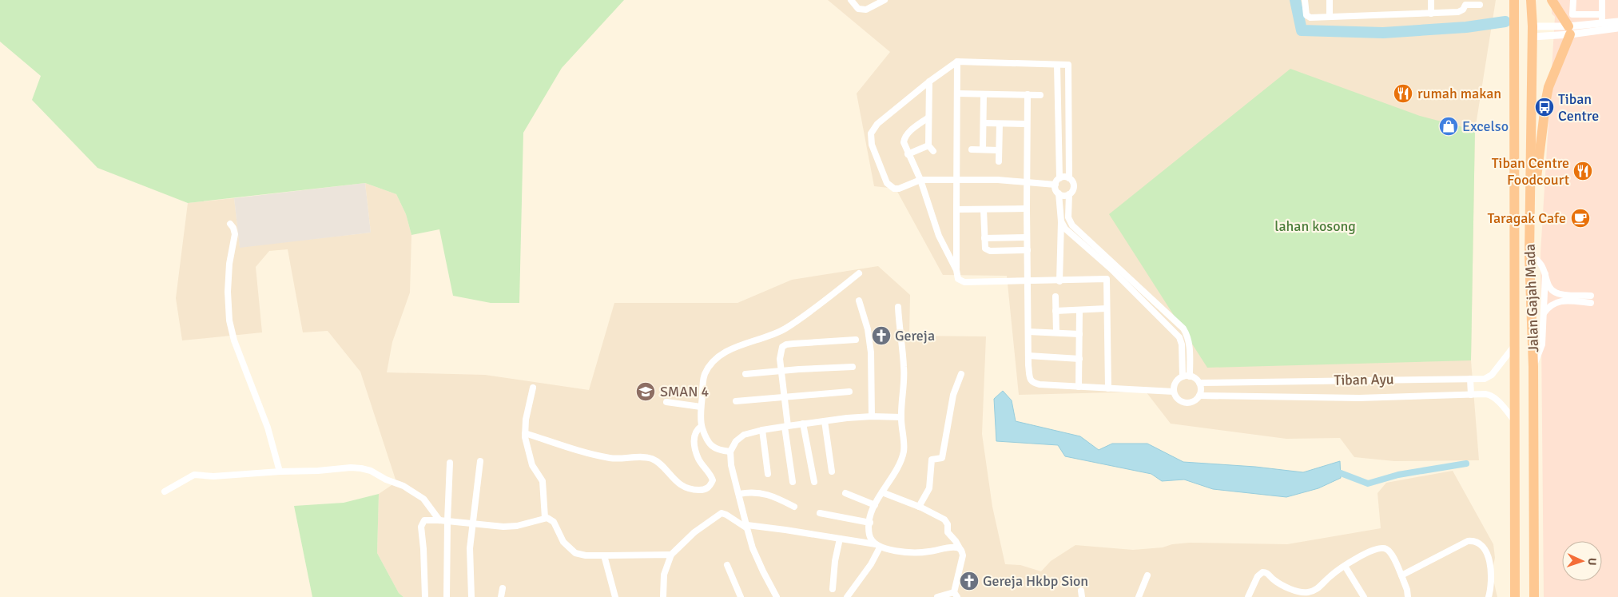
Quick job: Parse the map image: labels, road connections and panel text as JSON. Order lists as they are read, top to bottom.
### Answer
{
  "streets": {
    "highway": ["Jalan Gajah Mada"],
    "street": ["Tiban Ayu"]
  },
  "crossings": [
    ["Jalan Gajah Mada", "Tiban Ayu"]
  ],
  "parks": ["lahan kosong"],
  "places": {
    "restaurant": ["rumah makan", "Tiban Centre Foodcourt"],
    "bus stop": ["Tiban Centre"],
    "shop": ["Excelso"],
    "cafe": ["Taragak Cafe"],
    "church": ["Gereja", "Gereja Hkbp Sion"],
    "school or university": ["SMAN 4"]
  },
  "north": "right"
}
